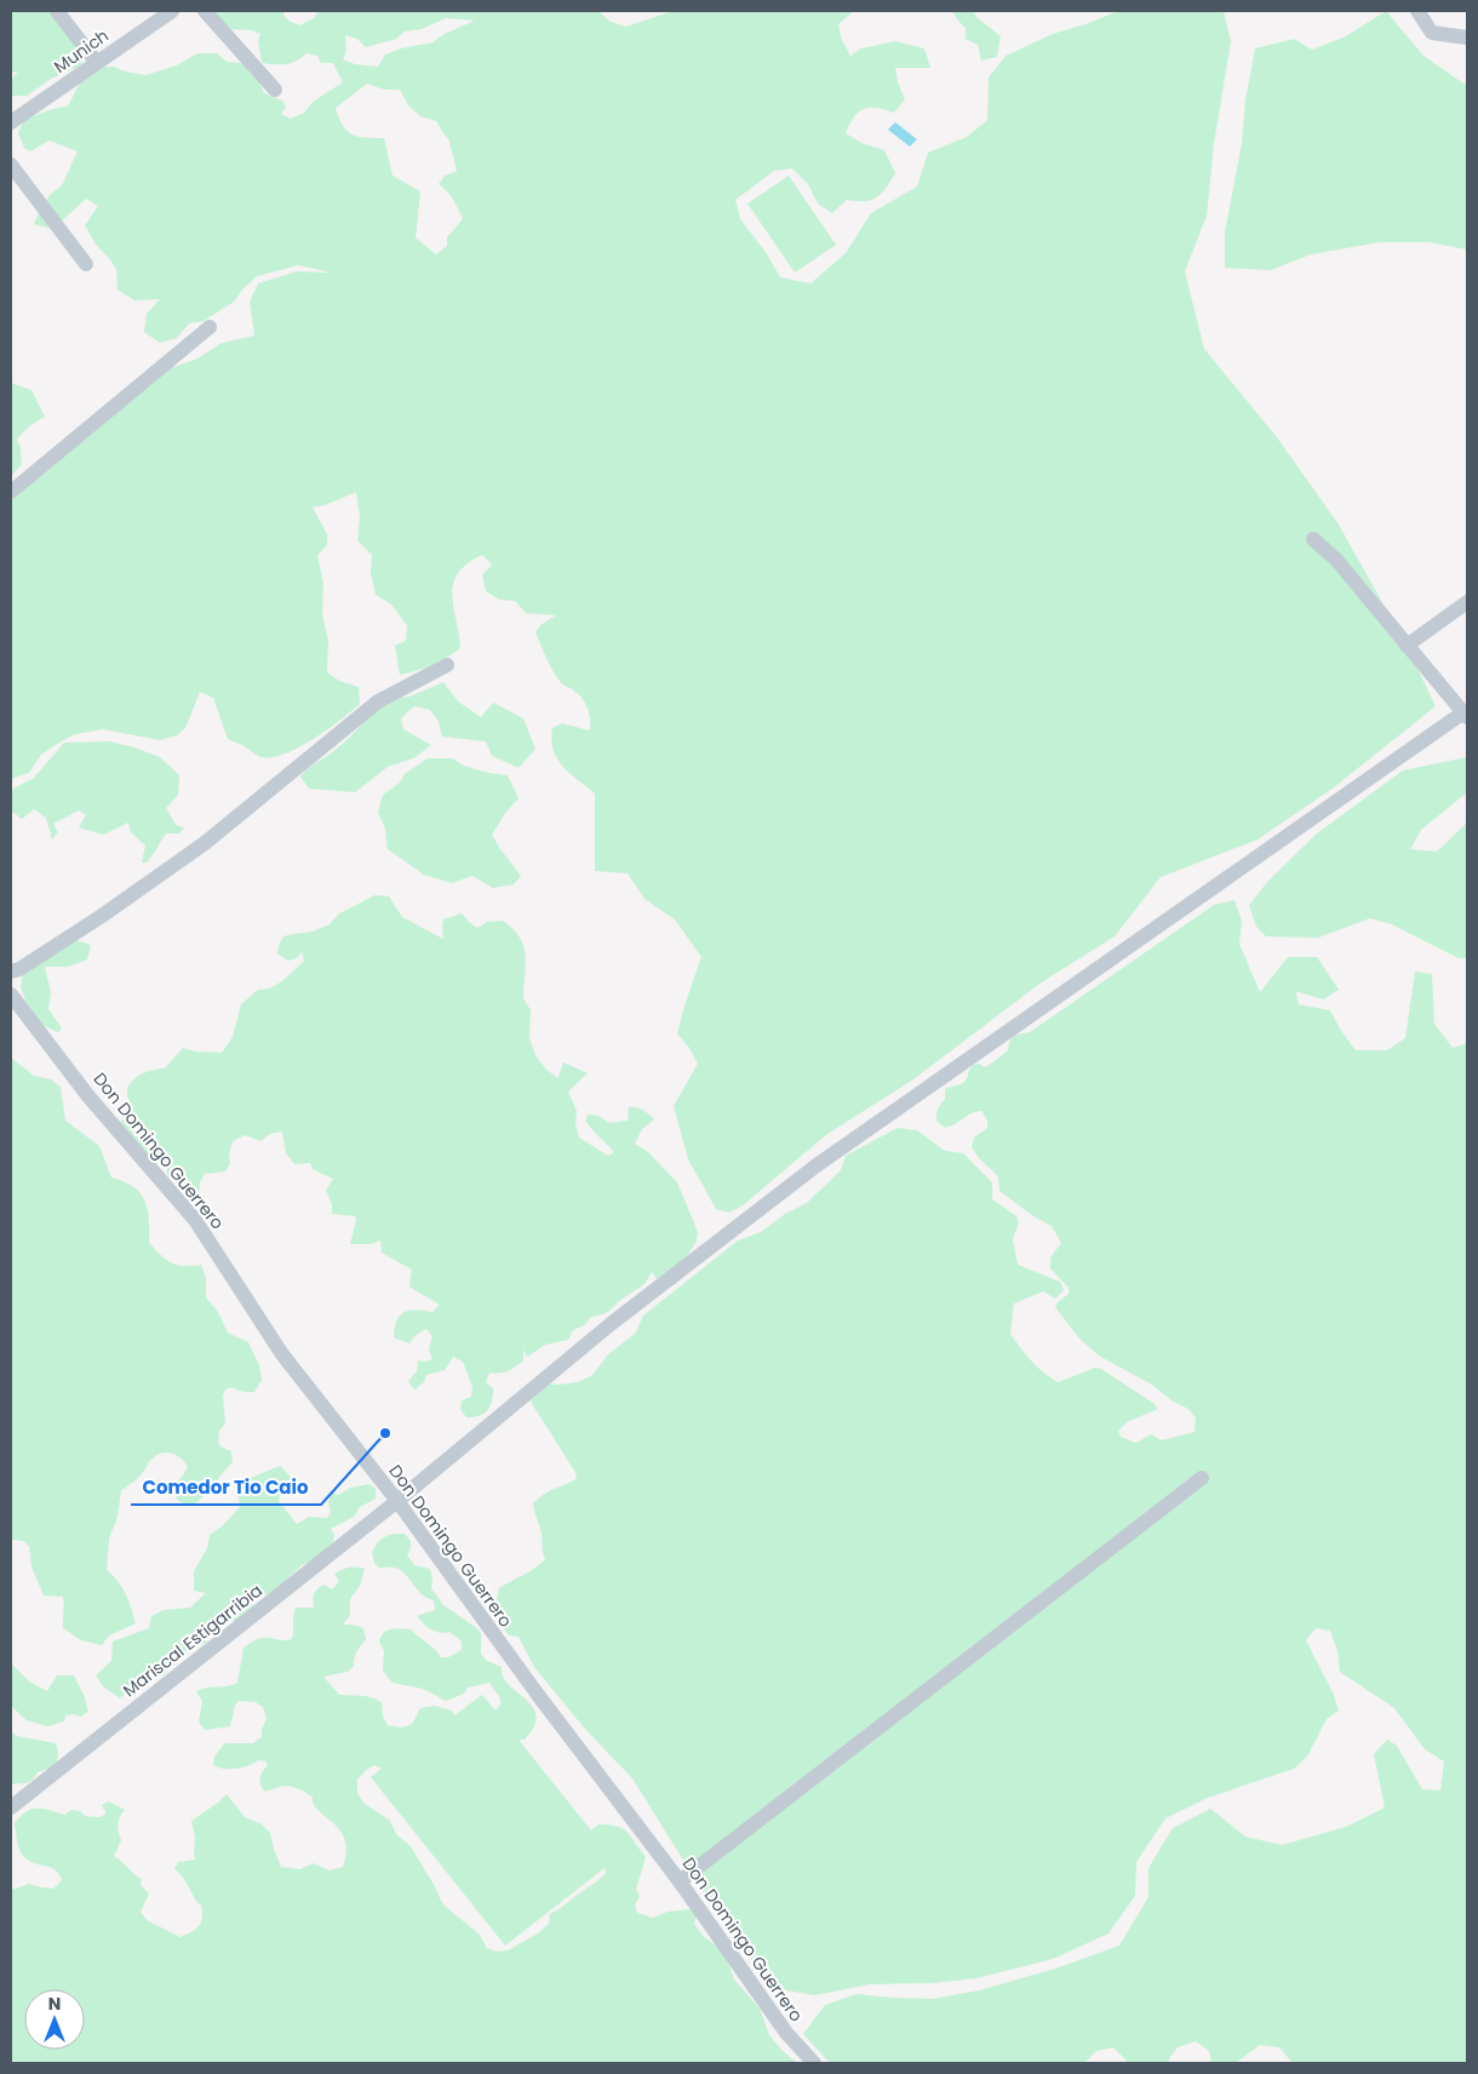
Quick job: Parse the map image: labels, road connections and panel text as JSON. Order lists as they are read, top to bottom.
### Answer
{
  "streets": {
    "street": ["Munich", "Don Domingo Guerrero", "Mariscal Estigarribia"]
  },
  "crossings": [
    ["Don Domingo Guerrero", "Mariscal Estigarribia"]
  ],
  "places": ["Comedor Tio Caio"],
  "north": "top"
}
